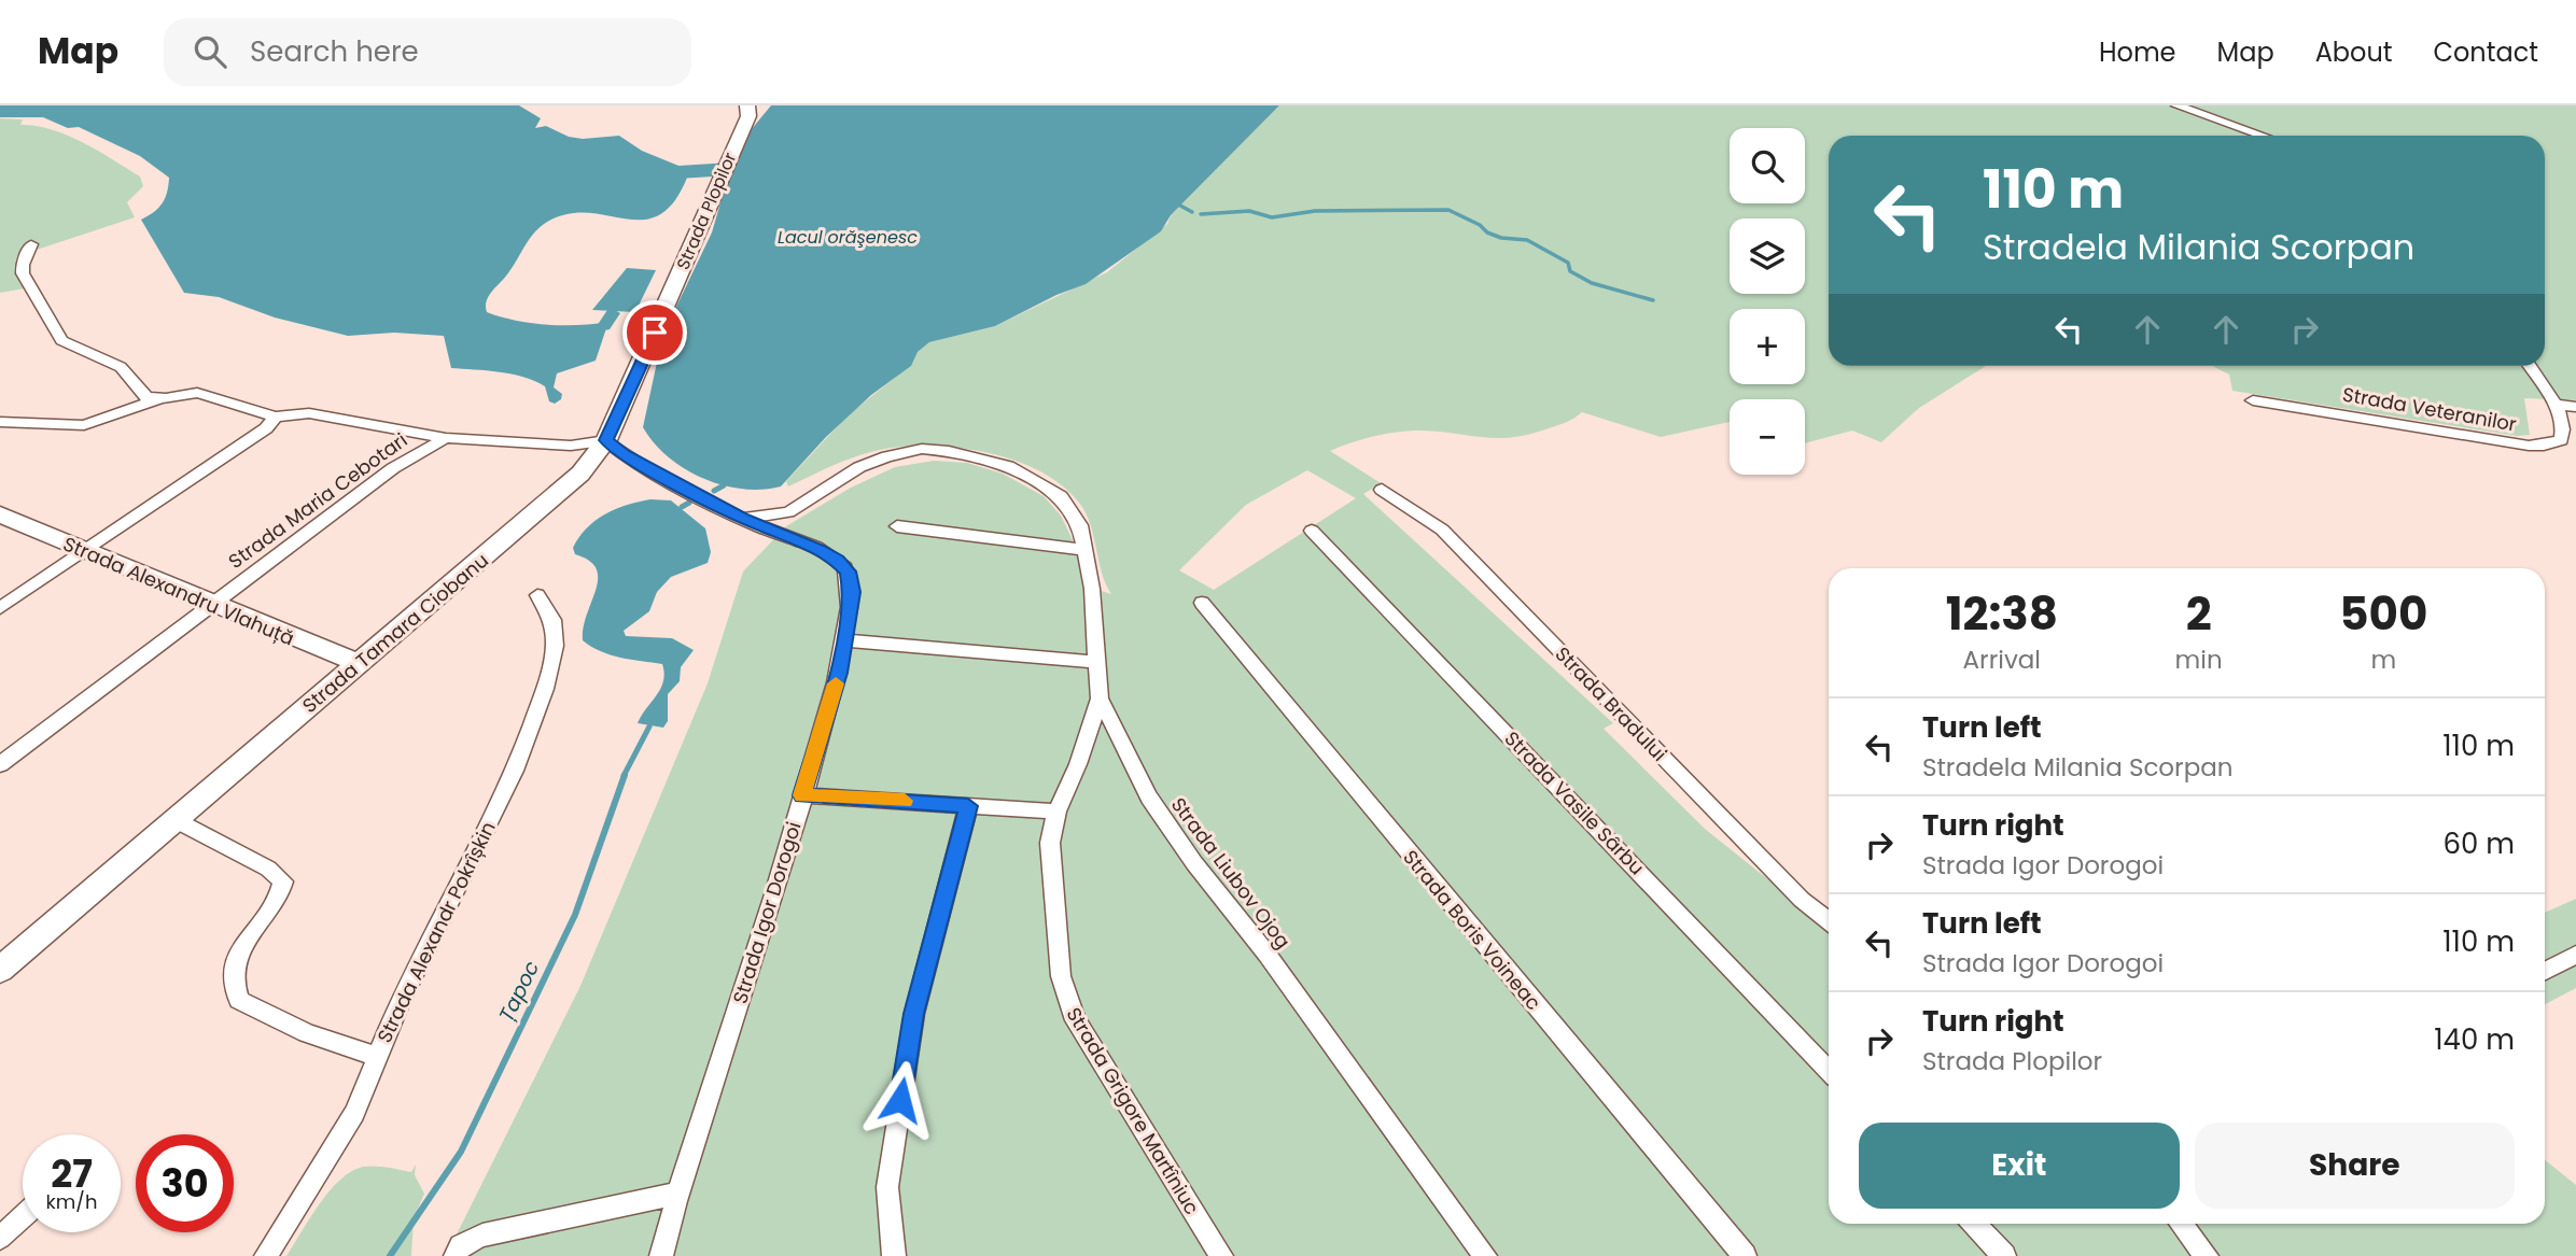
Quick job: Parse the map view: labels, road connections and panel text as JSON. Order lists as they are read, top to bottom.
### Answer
{
  "streets": {
    "street": [
      "Strada Plopilor",
      "Strada Veteranilor",
      "Strada Maria Cebotari",
      "Strada Аlexandru Vlahuță",
      "Strada Tamara Ciobanu",
      "Strada Bradului",
      "Strada Vasile Sârbu",
      "Strada Liubov Ojog",
      "Strada Igor Dorogoi",
      "Strada Boris Voineac",
      "Strada Alexandr Pokrîșkin",
      "Strada Grigore Martîniuc"
    ]
  },
  "crossings": [
    ["Strada Plopilor", "Strada Tamara Ciobanu"],
    ["Strada Plopilor", "Strada Igor Dorogoi"],
    ["Strada Maria Cebotari", "Strada Аlexandru Vlahuță"],
    ["Strada Аlexandru Vlahuță", "Strada Tamara Ciobanu"],
    ["Strada Tamara Ciobanu", "Strada Igor Dorogoi"],
    ["Strada Liubov Ojog", "Strada Igor Dorogoi"],
    ["Strada Liubov Ojog", "Strada Grigore Martîniuc"]
  ],
  "water": ["Lacul orăşenesc", "Țapoc"],
  "page": {
    "header": "Map",
    "search": "Search here",
    "nav": [
      "Home",
      "Map",
      "About",
      "Contact"
    ],
    "map_buttons": ["+", "−"],
    "turn": ["110 m", "Stradela Milania Scorpan"],
    "eta": [
      "12:38",
      "Arrival",
      "2",
      "min",
      "500",
      "m"
    ],
    "list": [
      {
        "name": "Turn left",
        "note": "Stradela Milania Scorpan",
        "value": "110 m"
      },
      {
        "name": "Turn right",
        "note": "Strada Igor Dorogoi",
        "value": "60 m"
      },
      {
        "name": "Turn left",
        "note": "Strada Igor Dorogoi",
        "value": "110 m"
      },
      {
        "name": "Turn right",
        "note": "Strada Plopilor",
        "value": "140 m"
      }
    ],
    "buttons": ["Exit", "Share"],
    "speed": "27 km/h",
    "limit": "30"
  }
}
